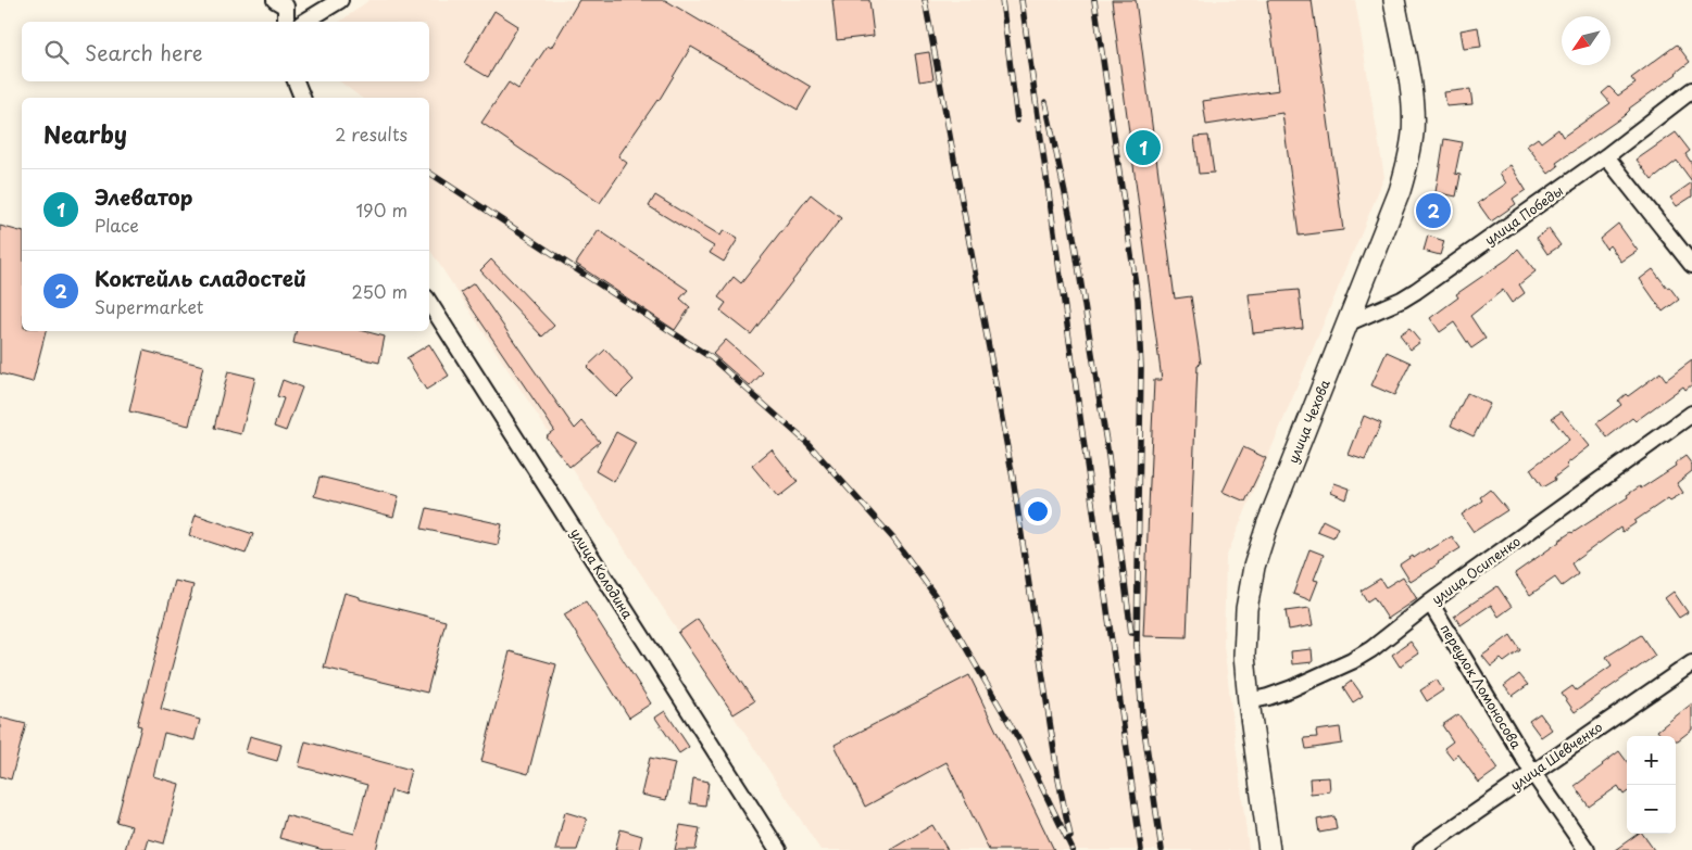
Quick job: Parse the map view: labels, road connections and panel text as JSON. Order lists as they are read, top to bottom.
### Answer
{
  "streets": {
    "main road": ["улица Чехова"],
    "street": [
      "улица Победы",
      "улица Осипенко",
      "улица Колодина",
      "переулок Ломоносова",
      "улица Шевченко"
    ]
  },
  "crossings": [
    ["улица Победы", "улица Чехова"],
    ["улица Чехова", "улица Осипенко"],
    ["улица Осипенко", "переулок Ломоносова"],
    ["переулок Ломоносова", "улица Шевченко"]
  ],
  "north": "bottom left",
  "page": {
    "search": "Search here",
    "heading": ["Nearby", "2 results"],
    "pins": ["1", "2"],
    "list": [
      {
        "mark": "1",
        "name": "Элеватор",
        "note": "Place",
        "value": "190 m"
      },
      {
        "mark": "2",
        "name": "Коктейль сладостей",
        "note": "Supermarket",
        "value": "250 m"
      }
    ],
    "map_buttons": ["+", "−"]
  }
}
